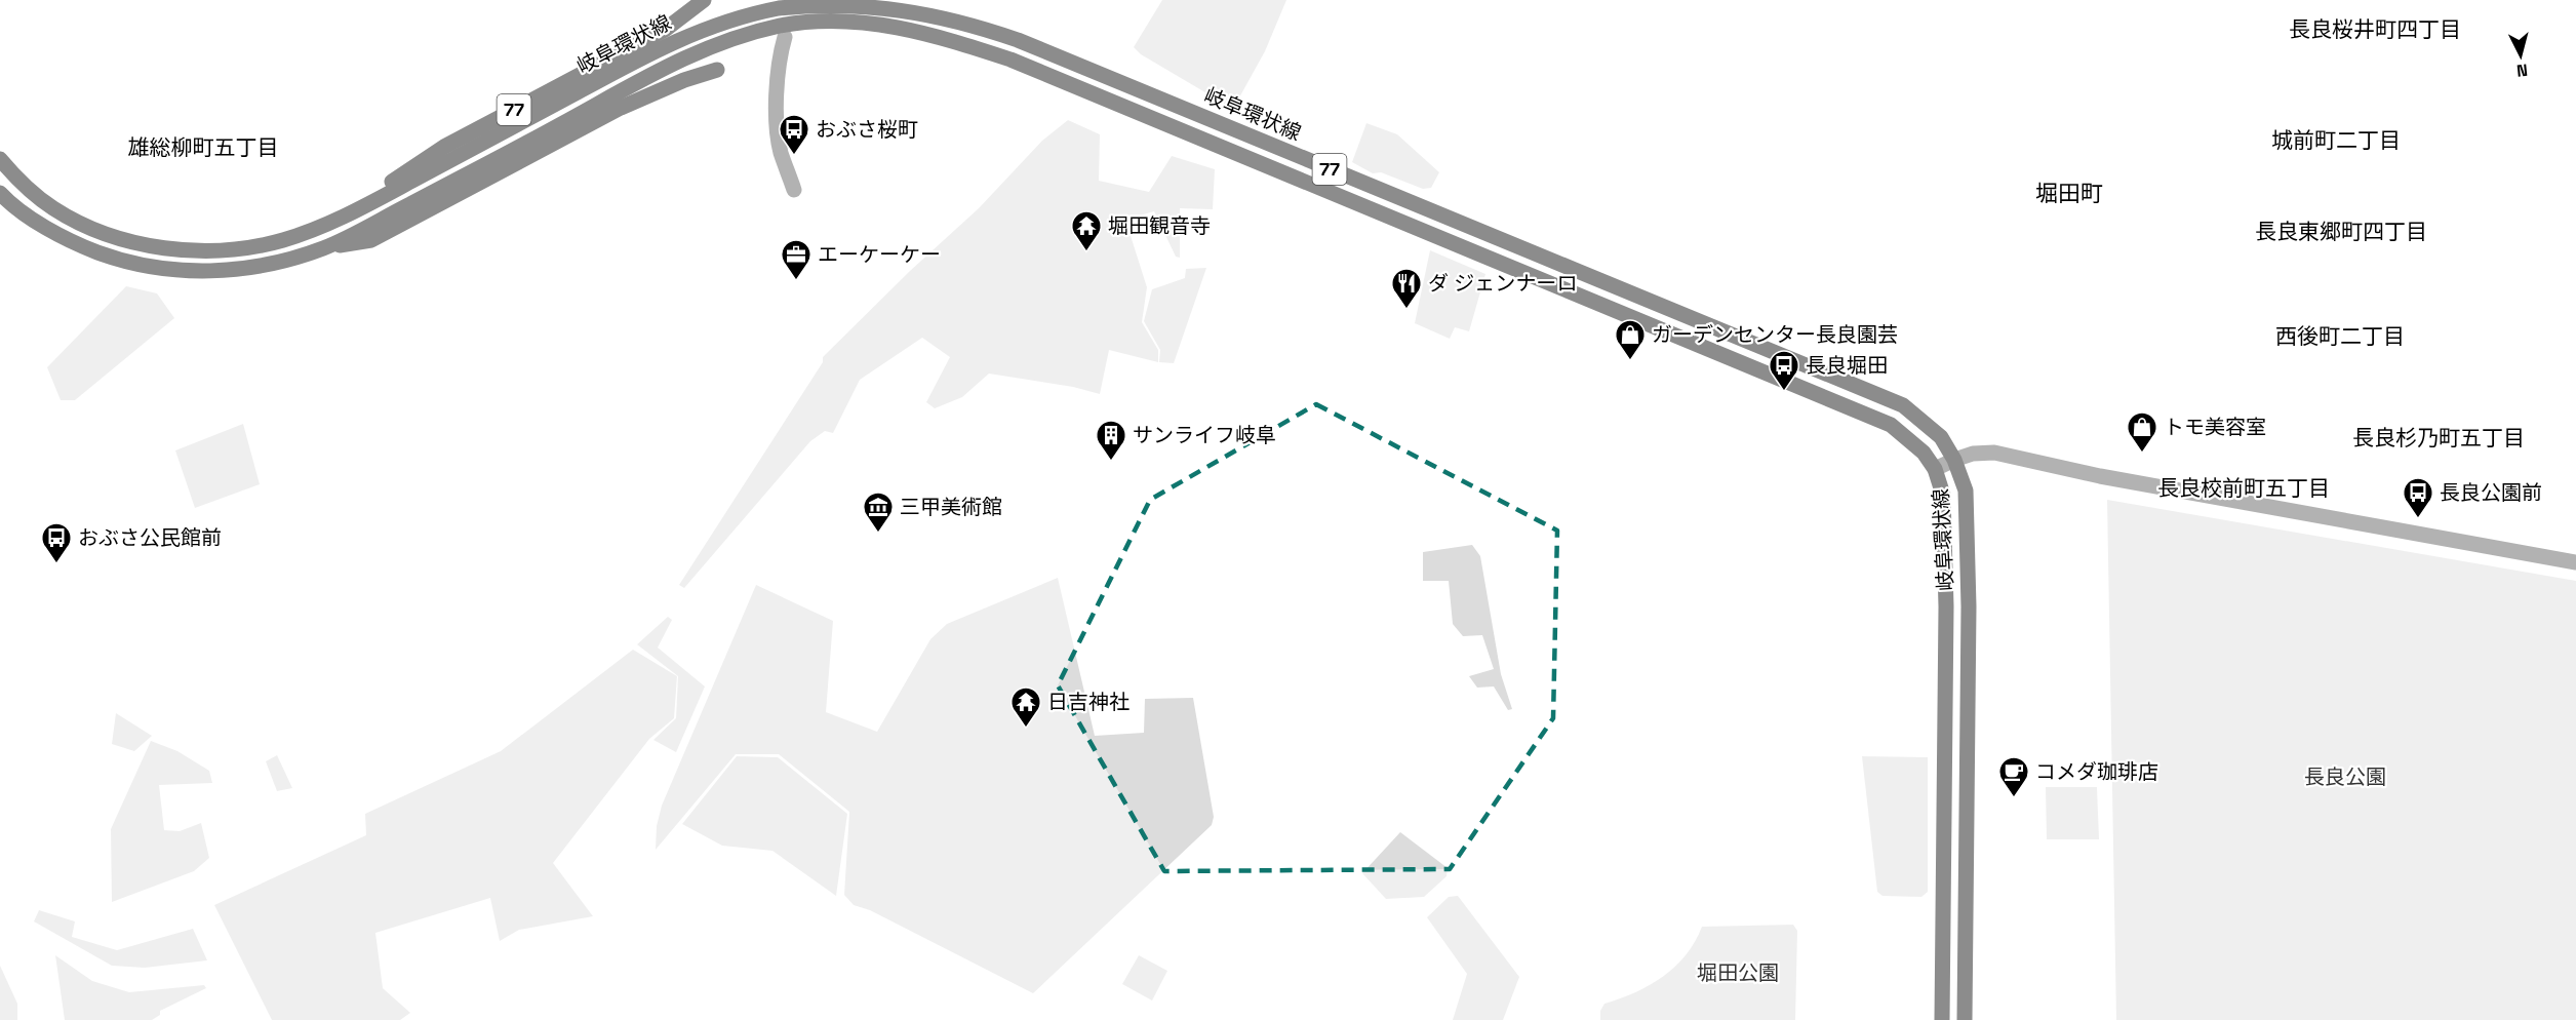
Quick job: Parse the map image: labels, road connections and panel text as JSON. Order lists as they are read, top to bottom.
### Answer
{
  "streets": {
    "main road": ["岐阜環状線", "77"]
  },
  "crossings": [
    ["岐阜環状線", "77"]
  ],
  "districts": [
    "長良桜井町四丁目",
    "城前町二丁目",
    "雄総柳町五丁目",
    "堀田町",
    "長良東郷町四丁目",
    "西後町二丁目",
    "長良杉乃町五丁目",
    "長良校前町五丁目"
  ],
  "parks": ["長良公園", "堀田公園"],
  "places": {
    "bus stop": [
      "おぶさ桜町",
      "長良堀田",
      "長良公園前",
      "おぶさ公民館前"
    ],
    "temple": ["堀田観音寺", "日吉神社"],
    "office": ["エーケーケー"],
    "restaurant": ["ダ ジェンナーロ"],
    "shop": ["ガーデンセンター長良園芸", "トモ美容室"],
    "building": ["サンライフ岐阜"],
    "museum": ["三甲美術館"],
    "cafe": ["コメダ珈琲店"]
  },
  "north": "bottom"
}
